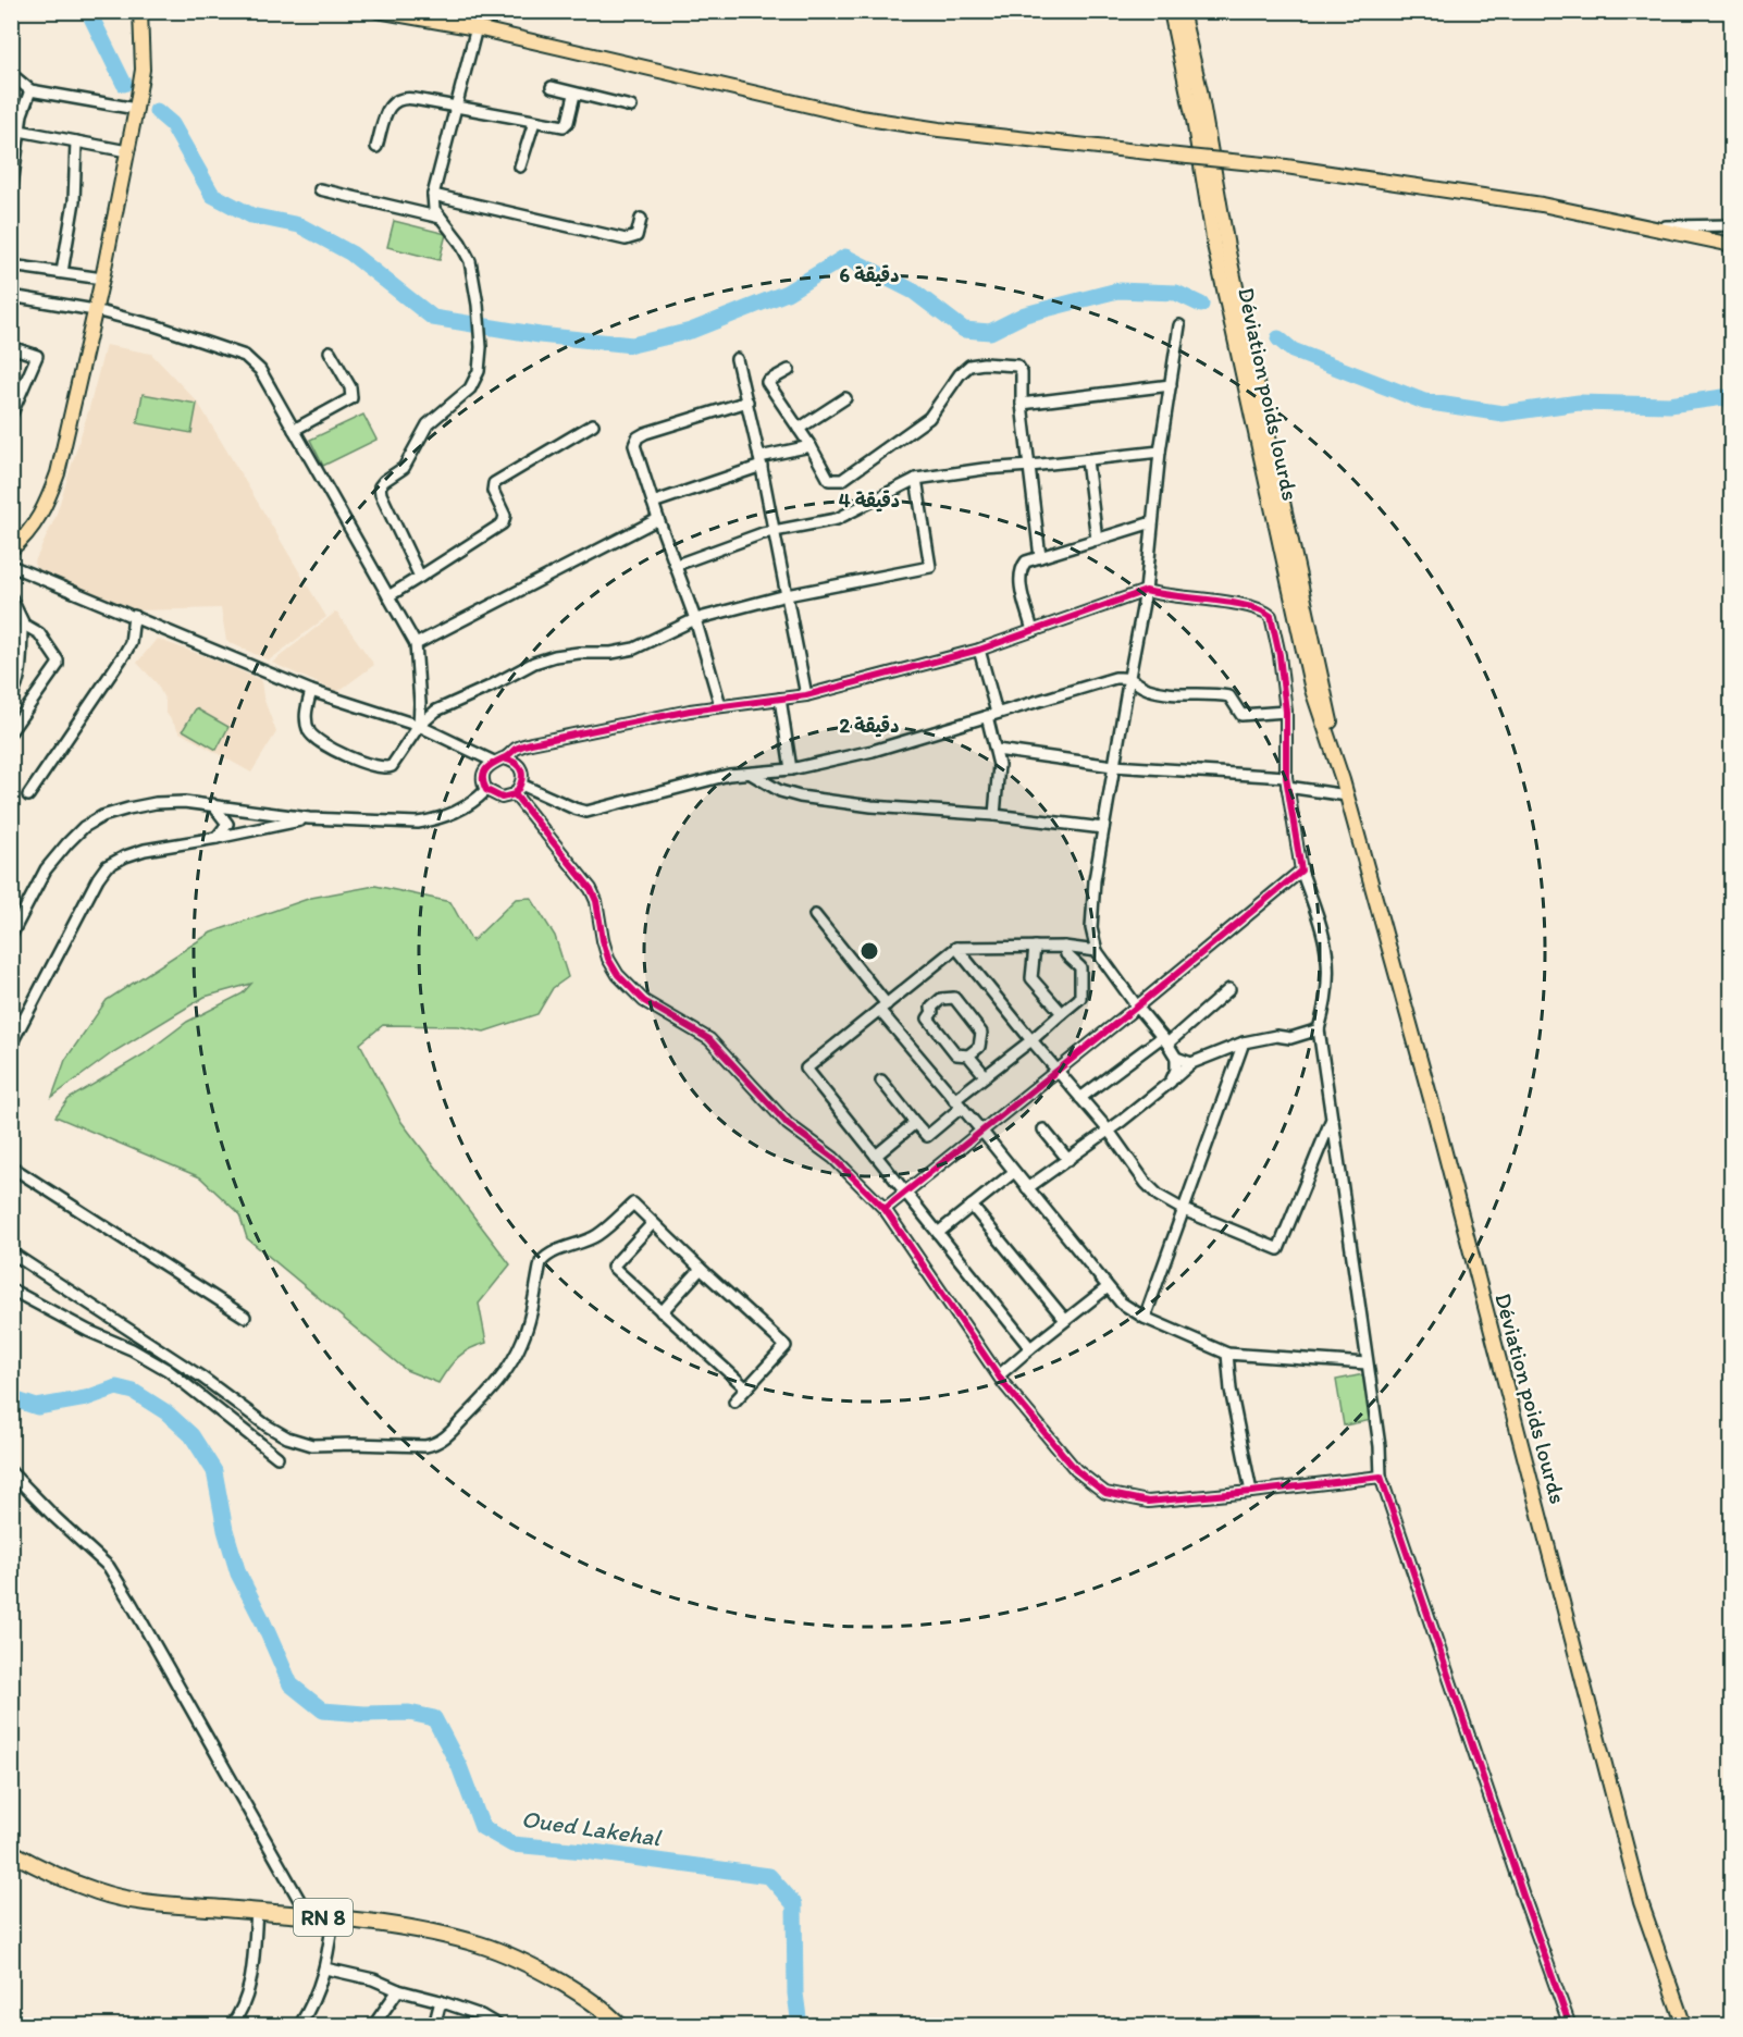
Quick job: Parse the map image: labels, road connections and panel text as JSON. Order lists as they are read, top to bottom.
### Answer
{
  "streets": {
    "highway": ["RN 8"],
    "main road": ["Déviation poids lourds"]
  },
  "water": ["Oued Lakehal"],
  "rings": ["6 دقيقة", "4 دقيقة", "2 دقيقة"]
}
